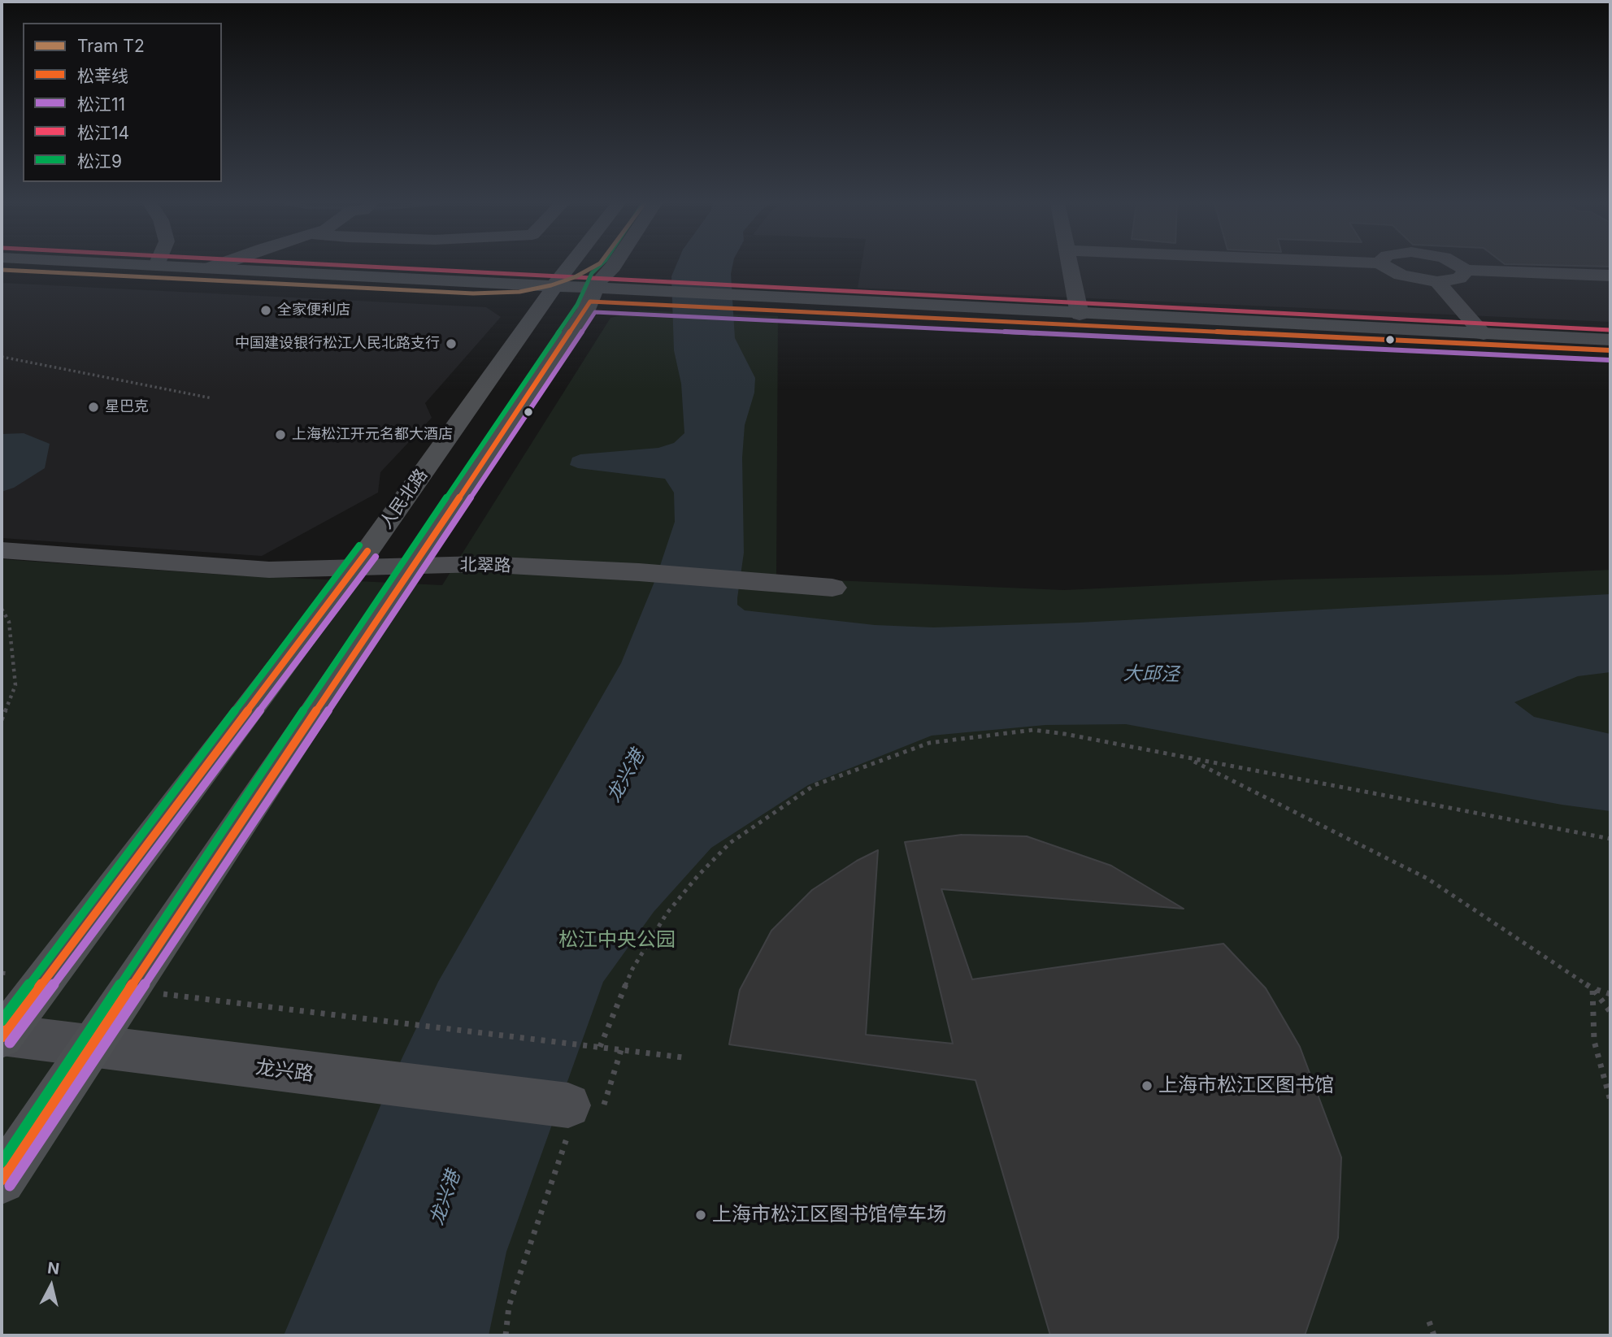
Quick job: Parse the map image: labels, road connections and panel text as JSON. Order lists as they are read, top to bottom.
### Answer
{
  "streets": {
    "main road": ["人民北路"],
    "street": ["北翠路", "龙兴路"]
  },
  "crossings": [
    ["人民北路", "北翠路"],
    ["人民北路", "龙兴路"]
  ],
  "water": ["大邱泾", "龙兴港"],
  "parks": ["松江中央公园"],
  "places": [
    "全家便利店",
    "中国建设银行松江人民北路支行",
    "星巴克",
    "上海松江开元名都大酒店",
    "上海市松江区图书馆",
    "上海市松江区图书馆停车场"
  ],
  "lines": [
    "tram line T2",
    "transit line 松江14",
    "transit line 松江9",
    "transit line 松莘线",
    "transit line 松江11"
  ],
  "legend": [
    "Tram T2",
    "松莘线",
    "松江11",
    "松江14",
    "松江9"
  ],
  "north": "top"
}
